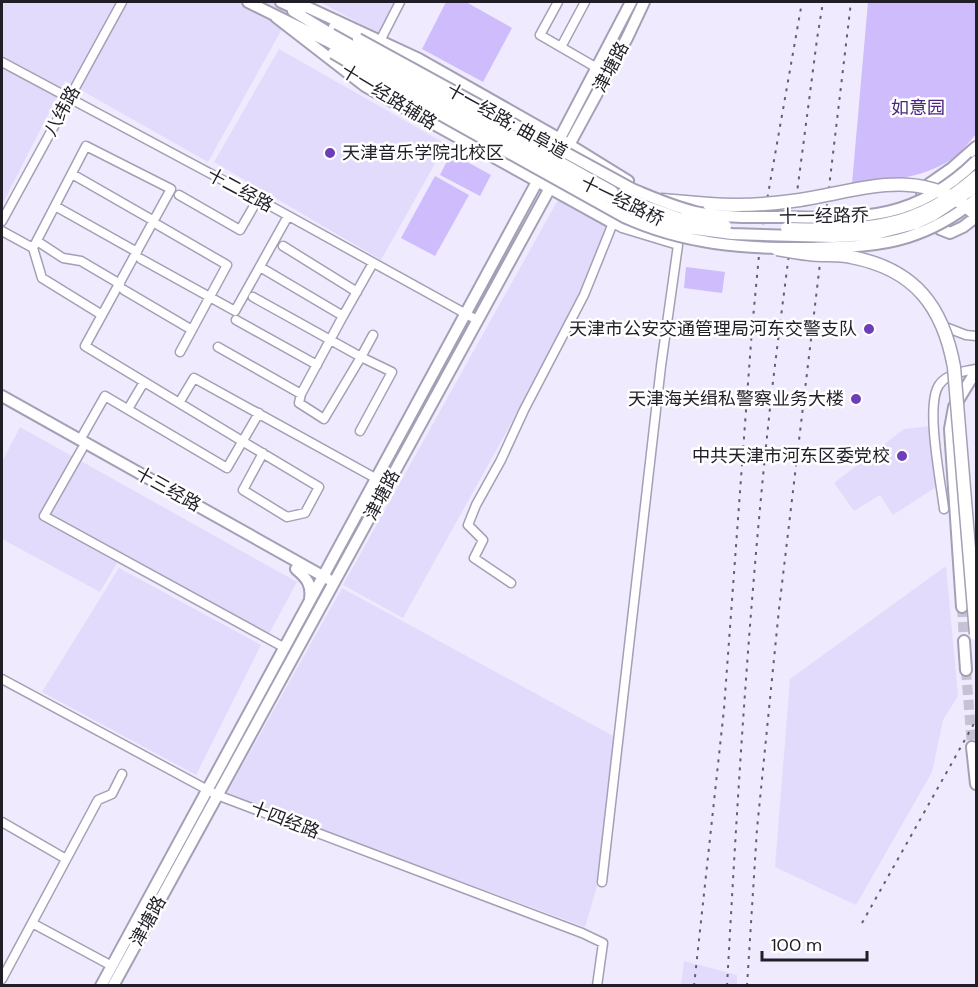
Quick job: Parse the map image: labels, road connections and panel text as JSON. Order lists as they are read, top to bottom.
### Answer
{
  "streets": {
    "main road": [
      "津塘路",
      "十一经路辅路",
      "十一经路; 曲阜道",
      "十一经路桥",
      "十一经路乔",
      "十三经路"
    ],
    "street": ["八纬路", "十二经路", "十四经路"]
  },
  "crossings": [
    ["津塘路", "十一经路辅路"],
    ["津塘路", "十二经路"],
    ["津塘路", "十三经路"],
    ["津塘路", "十四经路"],
    ["十一经路辅路", "十一经路桥"],
    ["八纬路", "十二经路"],
    ["十一经路; 曲阜道", "十一经路乔"]
  ],
  "parks": ["如意园"],
  "places": [
    "天津音乐学院北校区",
    "天津市公安交通管理局河东交警支队",
    "天津海关缉私警察业务大楼",
    "中共天津市河东区委党校"
  ],
  "scale_bar": "100 m"
}
